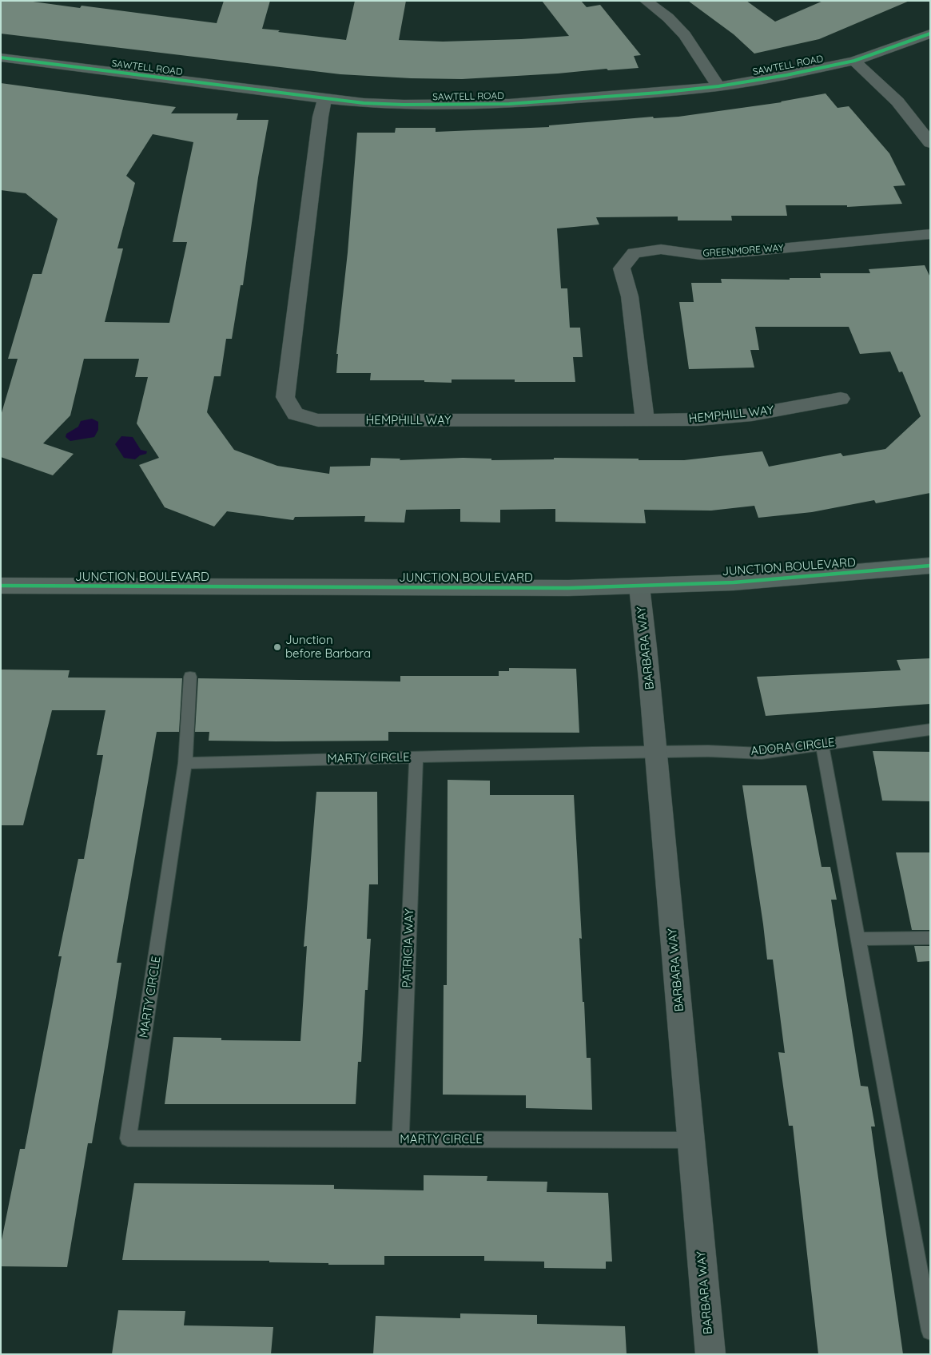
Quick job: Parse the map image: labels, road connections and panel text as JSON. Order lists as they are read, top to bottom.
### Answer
{
  "streets": {
    "main road": ["JUNCTION BOULEVARD"],
    "street": [
      "SAWTELL ROAD",
      "GREENMORE WAY",
      "HEMPHILL WAY",
      "BARBARA WAY"
    ],
    "lane": ["ADORA CIRCLE", "MARTY CIRCLE", "PATRICIA WAY"]
  },
  "crossings": [
    ["SAWTELL ROAD", "HEMPHILL WAY"],
    ["GREENMORE WAY", "HEMPHILL WAY"],
    ["JUNCTION BOULEVARD", "BARBARA WAY"],
    ["BARBARA WAY", "ADORA CIRCLE"],
    ["BARBARA WAY", "MARTY CIRCLE"],
    ["ADORA CIRCLE", "MARTY CIRCLE"],
    ["MARTY CIRCLE", "PATRICIA WAY"]
  ],
  "places": ["Junction before Barbara"]
}
